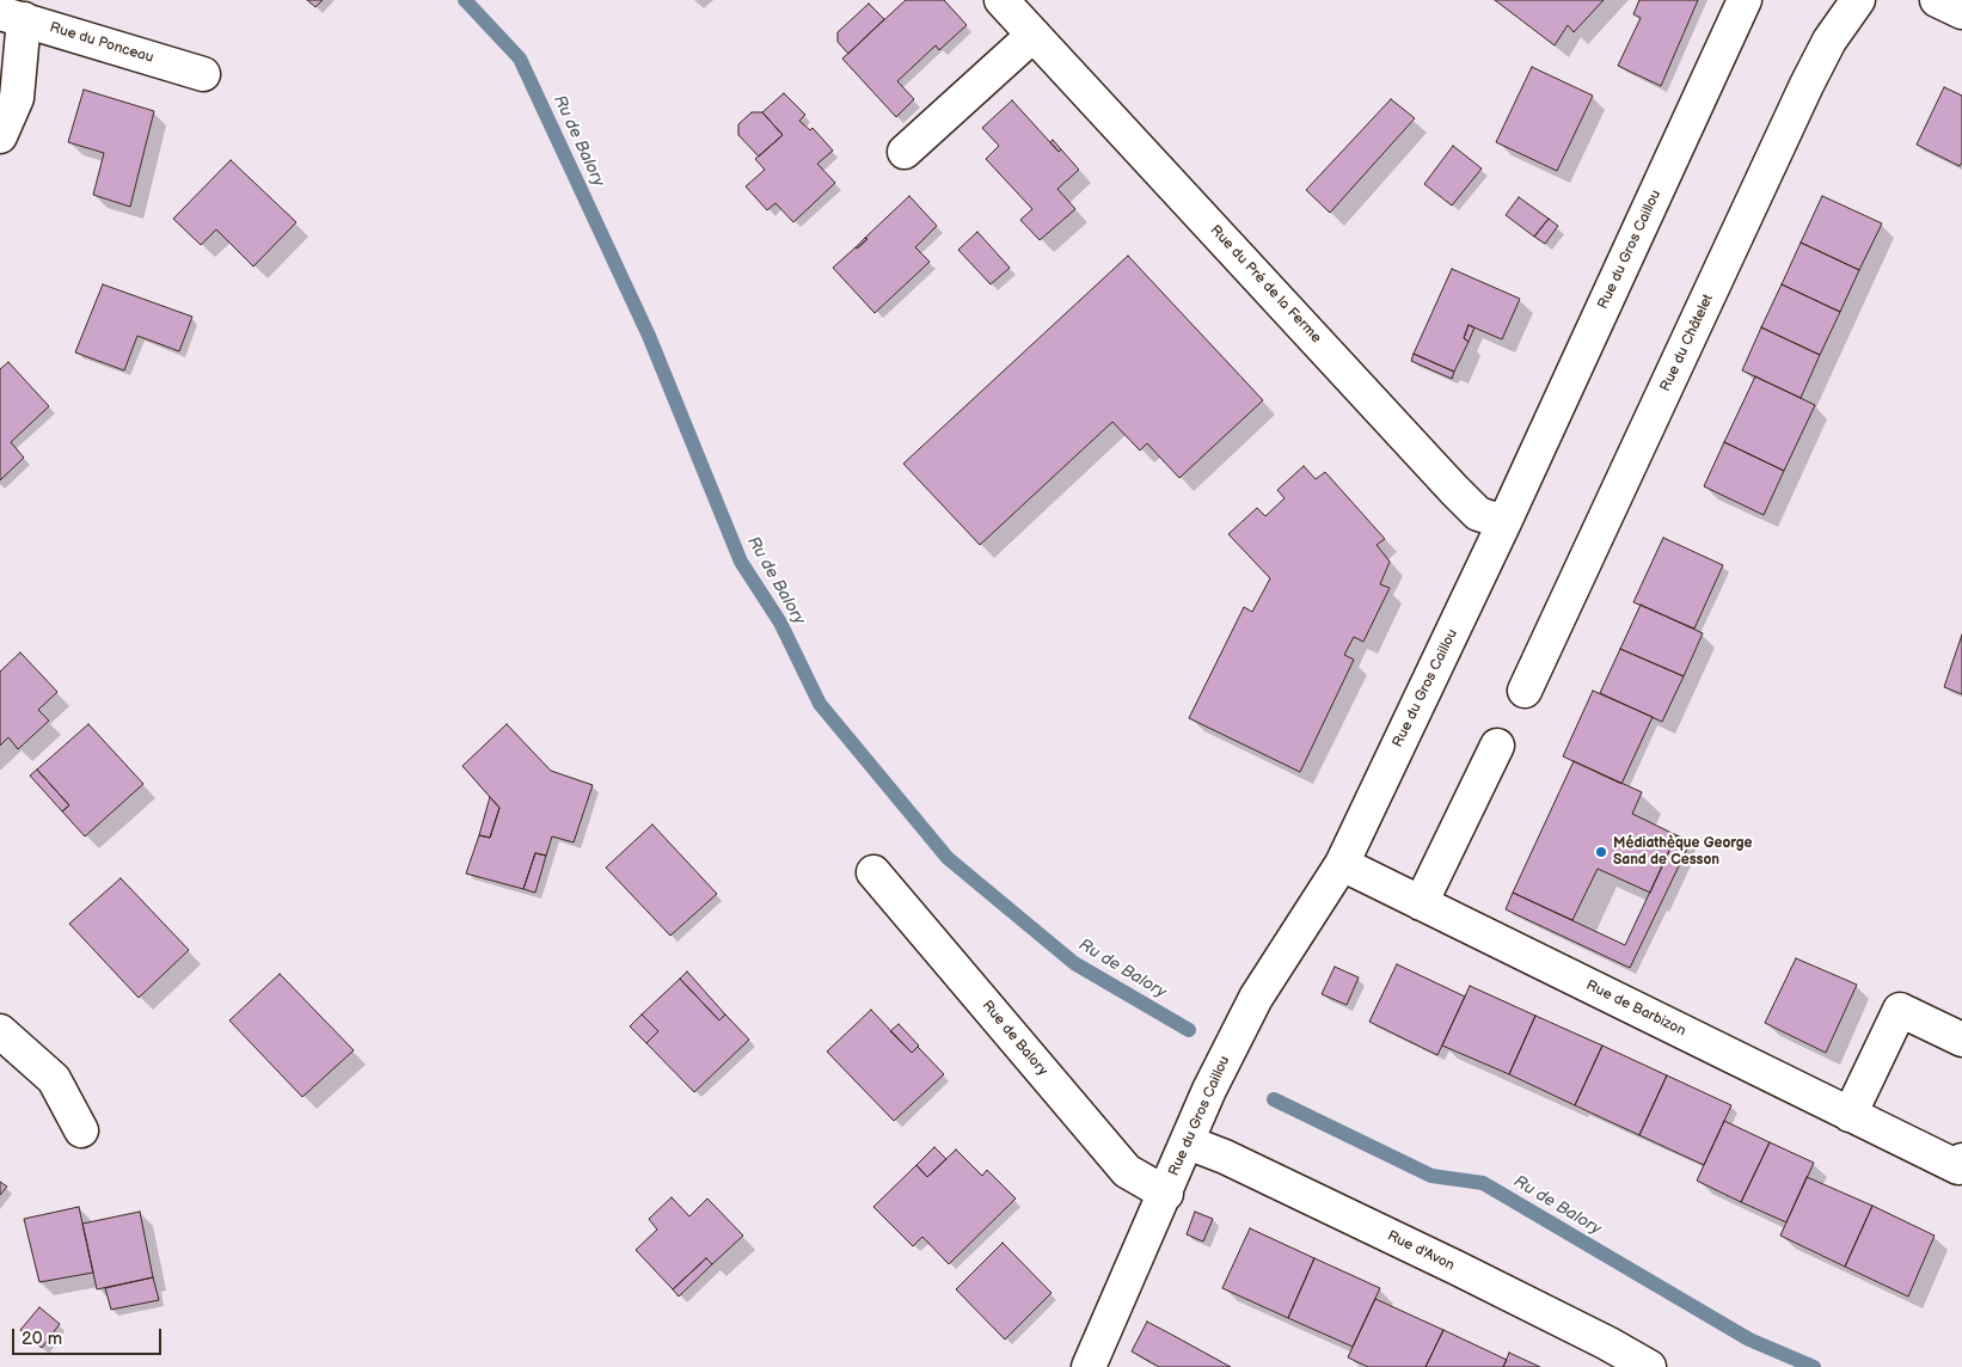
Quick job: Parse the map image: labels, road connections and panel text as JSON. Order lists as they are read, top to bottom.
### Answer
{
  "streets": {
    "street": [
      "Rue du Ponceau",
      "Rue du Gros Caillou",
      "Rue du Pré de la Ferme",
      "Rue du Châtelet",
      "Rue de Barbizon",
      "Rue de Balory",
      "Rue d'Avon"
    ]
  },
  "crossings": [
    ["Rue du Gros Caillou", "Rue du Pré de la Ferme"],
    ["Rue du Gros Caillou", "Rue de Barbizon"],
    ["Rue du Gros Caillou", "Rue de Balory"],
    ["Rue du Gros Caillou", "Rue d'Avon"]
  ],
  "water": ["Ru de Balory"],
  "places": ["Médiathèque George Sand de Cesson"],
  "scale_bar": "20 m"
}
